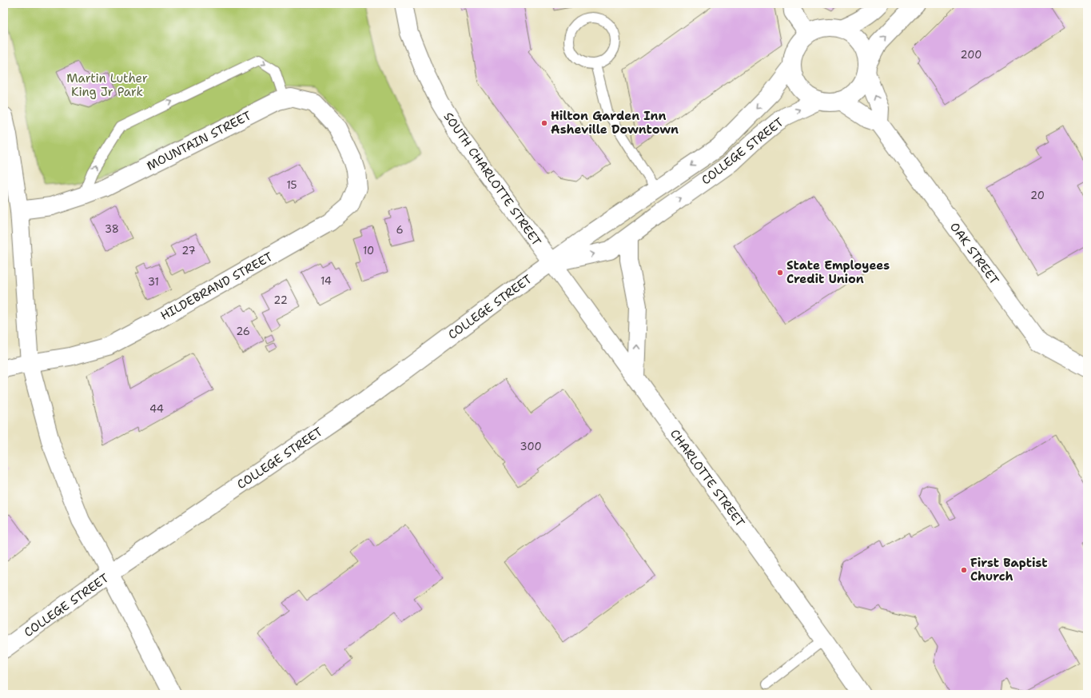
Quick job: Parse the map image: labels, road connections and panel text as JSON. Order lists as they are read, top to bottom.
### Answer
{
  "streets": {
    "main road": [
      "MOUNTAIN STREET",
      "COLLEGE STREET",
      "SOUTH CHARLOTTE STREET",
      "OAK STREET",
      "HILDEBRAND STREET",
      "CHARLOTTE STREET"
    ]
  },
  "crossings": [
    ["MOUNTAIN STREET", "HILDEBRAND STREET"],
    ["COLLEGE STREET", "SOUTH CHARLOTTE STREET"],
    ["COLLEGE STREET", "CHARLOTTE STREET"],
    ["SOUTH CHARLOTTE STREET", "CHARLOTTE STREET"]
  ],
  "parks": ["Martin Luther King Jr Park"],
  "places": ["Hilton Garden Inn Asheville Downtown", "State Employees Credit Union", "First Baptist Church"],
  "house_numbers": [
    "200",
    "15",
    "20",
    "38",
    "6",
    "27",
    "10",
    "14",
    "31",
    "22",
    "26",
    "44",
    "300"
  ]
}
